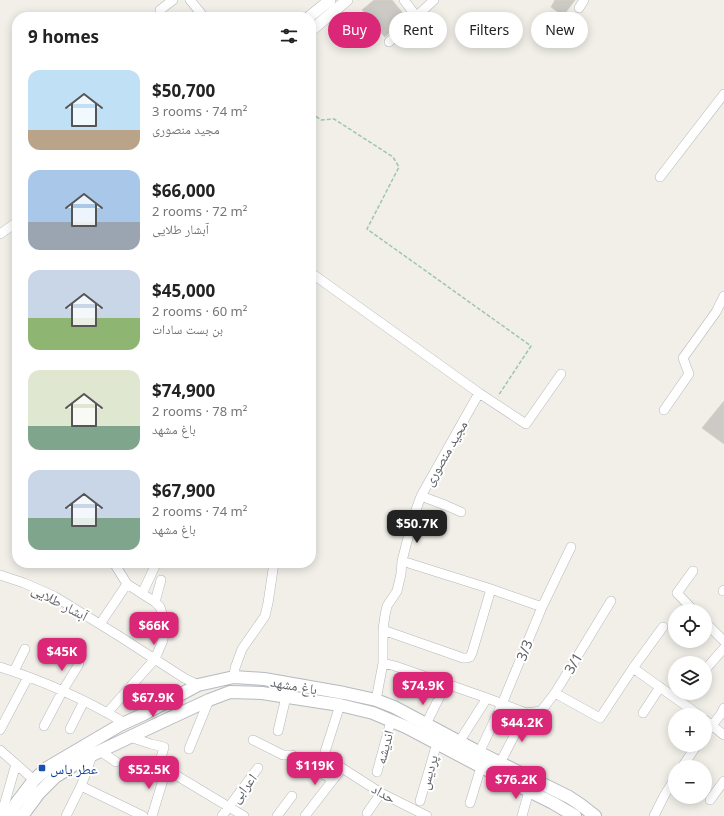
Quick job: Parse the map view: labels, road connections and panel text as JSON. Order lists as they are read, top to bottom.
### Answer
{
  "streets": {
    "main road": ["باغ مشهد"],
    "street": [
      "مجید منصوری",
      "آبشار طلایی",
      "3/3",
      "3/1",
      "اندیشه",
      "پردیس",
      "اعرابی",
      "حداد"
    ]
  },
  "crossings": [
    ["مجید منصوری", "باغ مشهد"],
    ["آبشار طلایی", "باغ مشهد"],
    ["3/3", "باغ مشهد"],
    ["باغ مشهد", "اندیشه"],
    ["باغ مشهد", "پردیس"]
  ],
  "places": {
    "transit": ["عطر یاس"]
  },
  "page": {
    "chip": [
      "Buy",
      "Rent",
      "Filters",
      "New"
    ],
    "heading": "9 homes",
    "list": [
      {
        "name": "$50,700",
        "note": "3 rooms · 74 m² · مجید منصوری"
      },
      {
        "name": "$66,000",
        "note": "2 rooms · 72 m² · آبشار طلایی"
      },
      {
        "name": "$45,000",
        "note": "2 rooms · 60 m² · بن بست سادات"
      },
      {
        "name": "$74,900",
        "note": "2 rooms · 78 m² · باغ مشهد"
      },
      {
        "name": "$67,900",
        "note": "2 rooms · 74 m² · باغ مشهد"
      }
    ],
    "price": [
      "$50.7K",
      "$66K",
      "$45K",
      "$74.9K",
      "$67.9K",
      "$44.2K",
      "$119K",
      "$52.5K",
      "$76.2K"
    ],
    "map_buttons": ["+", "−"]
  }
}
